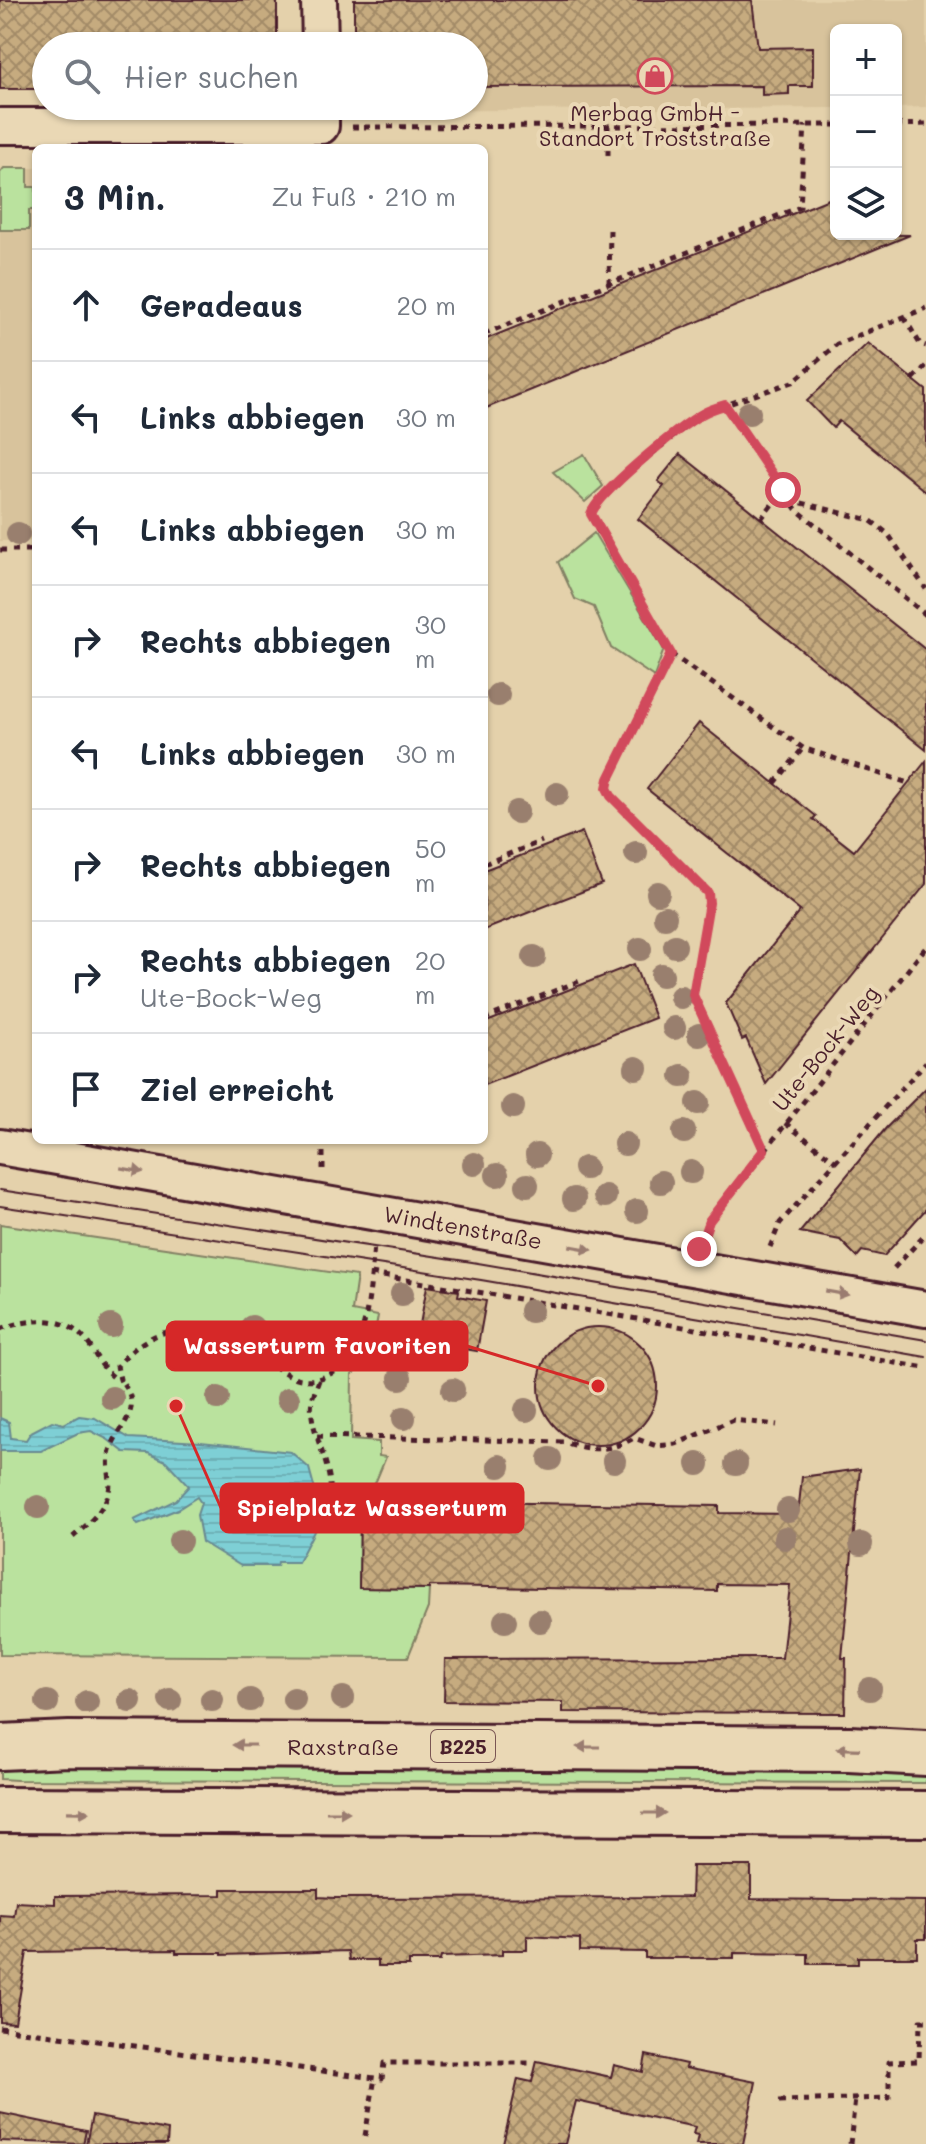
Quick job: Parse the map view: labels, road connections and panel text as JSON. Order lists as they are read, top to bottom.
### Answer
{
  "streets": {
    "main road": ["Raxstraße", "B225"],
    "street": ["Windtenstraße"],
    "path": ["Ute-Bock-Weg"]
  },
  "one_way": ["Windtenstraße"],
  "places": {
    "shop": ["Merbag GmbH - Standort Troststraße"],
    "other": ["Wasserturm Favoriten", "Spielplatz Wasserturm"]
  },
  "page": {
    "map_buttons": ["+", "−"],
    "search": "Hier suchen",
    "heading": ["3 Min.", "Zu Fuß · 210 m"],
    "list": [
      ["Geradeaus", "20 m"],
      ["Links abbiegen", "30 m"],
      ["Links abbiegen", "30 m"],
      ["Rechts abbiegen", "30 m"],
      ["Links abbiegen", "30 m"],
      ["Rechts abbiegen", "50 m"],
      ["Rechts abbiegen", "Ute-Bock-Weg", "20 m"],
      "Ziel erreicht"
    ]
  }
}
